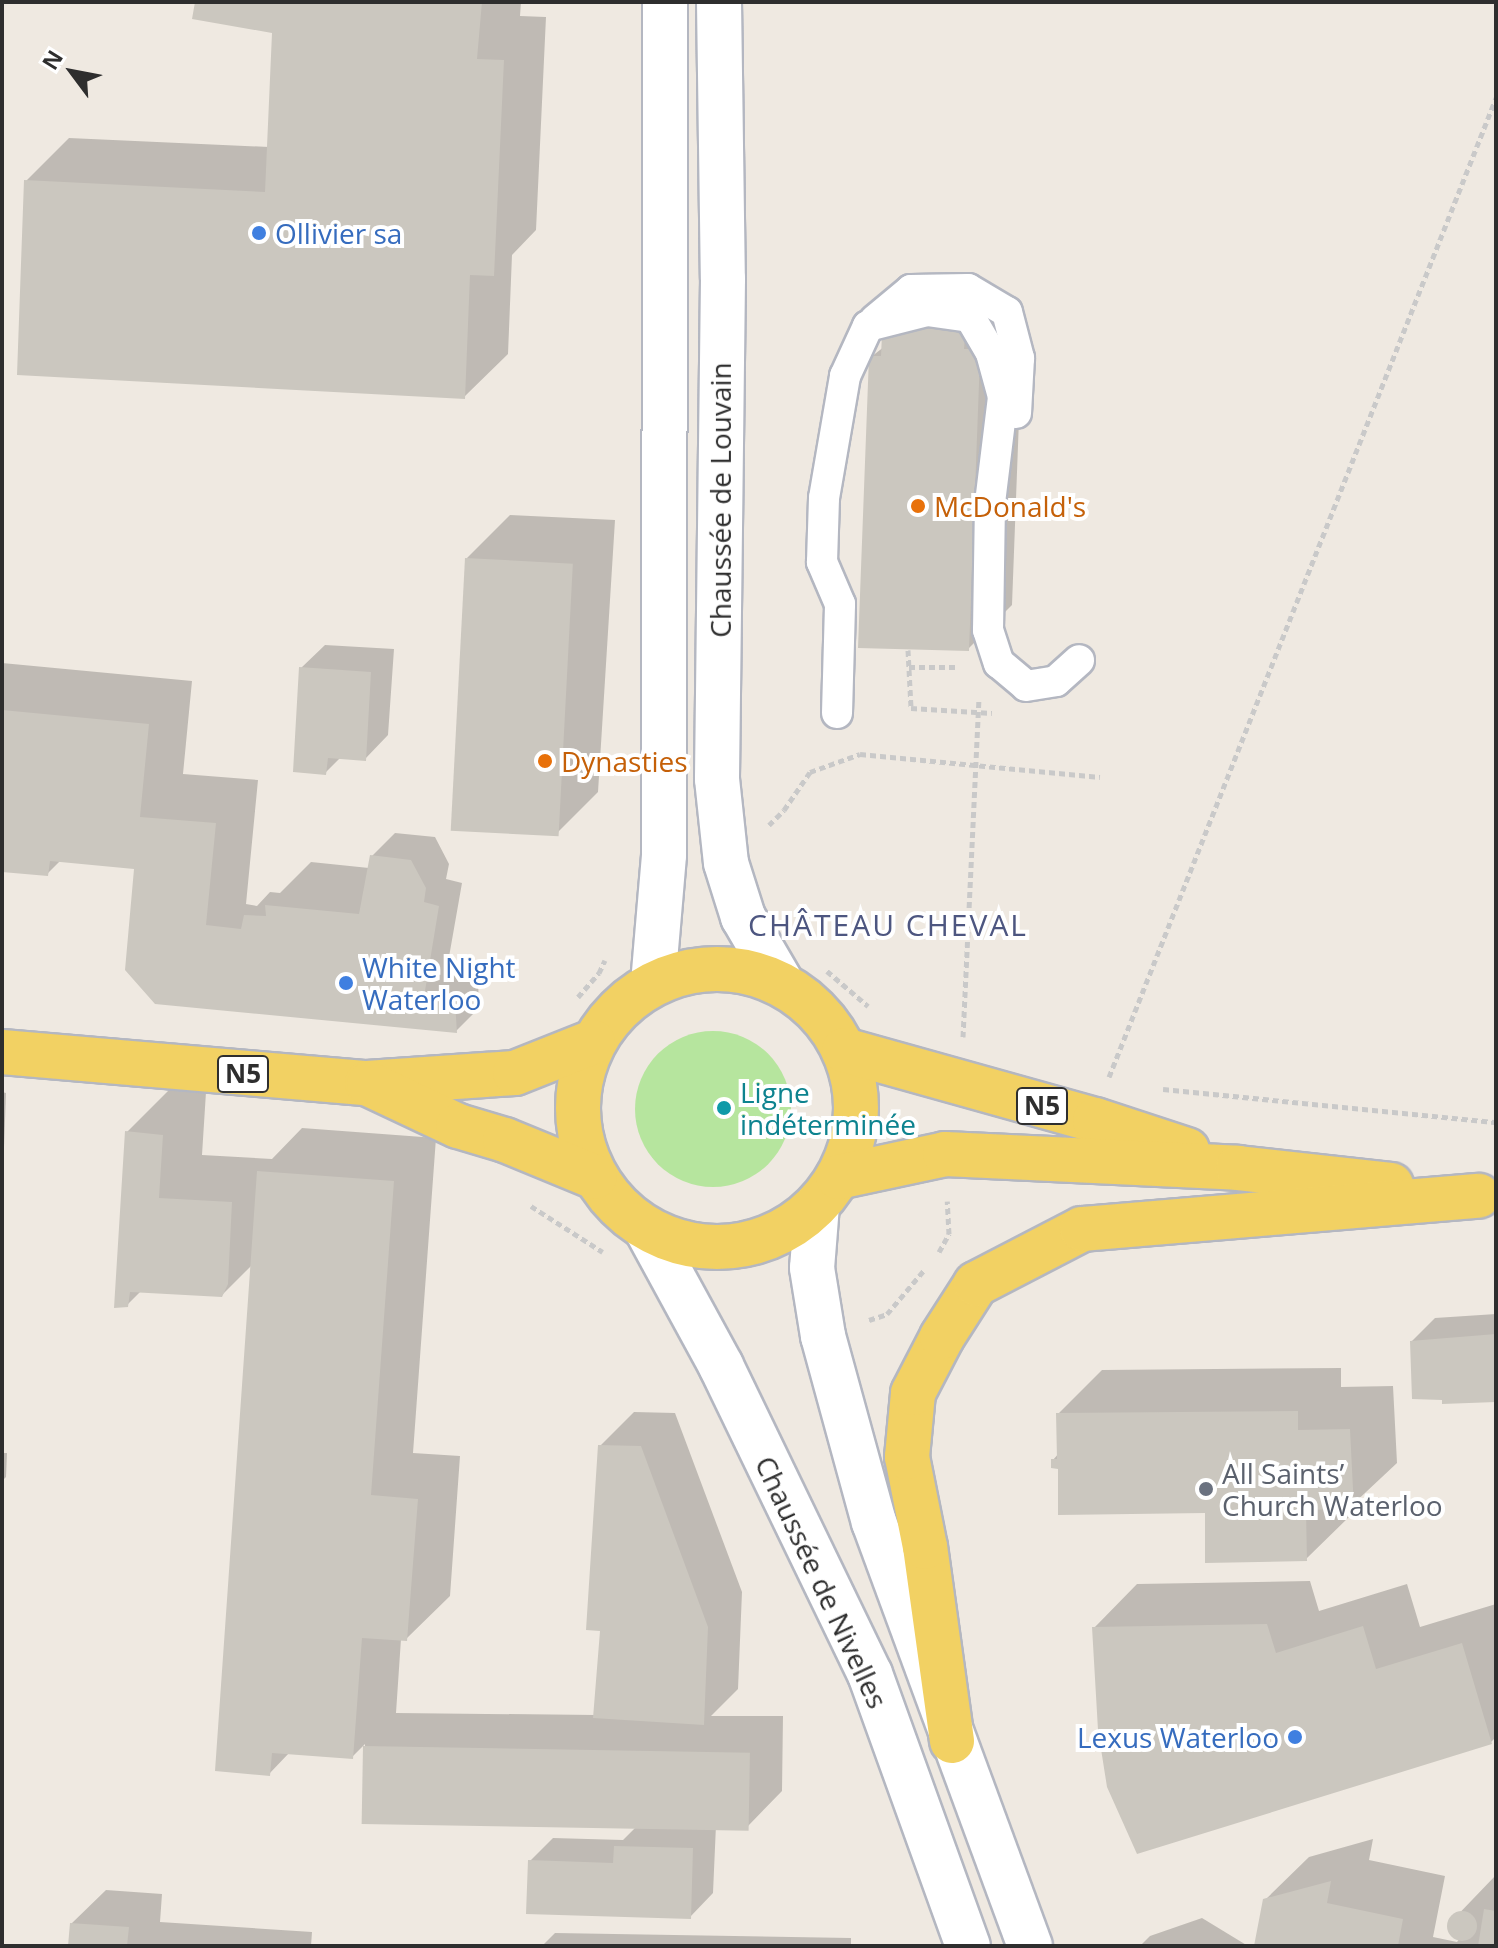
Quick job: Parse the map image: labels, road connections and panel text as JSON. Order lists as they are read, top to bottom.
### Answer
{
  "streets": {
    "main road": ["Chaussée de Louvain", "N5", "Chaussée de Nivelles"]
  },
  "crossings": [
    ["Chaussée de Louvain", "N5"],
    ["Chaussée de Louvain", "Chaussée de Nivelles"],
    ["N5", "Chaussée de Nivelles"]
  ],
  "districts": ["CHÂTEAU CHEVAL"],
  "places": [
    "Ollivier sa",
    "McDonald's",
    "Dynasties",
    "White Night Waterloo",
    "Ligne indéterminée",
    "All Saints’ Church Waterloo",
    "Lexus Waterloo"
  ],
  "north": "top left"
}
